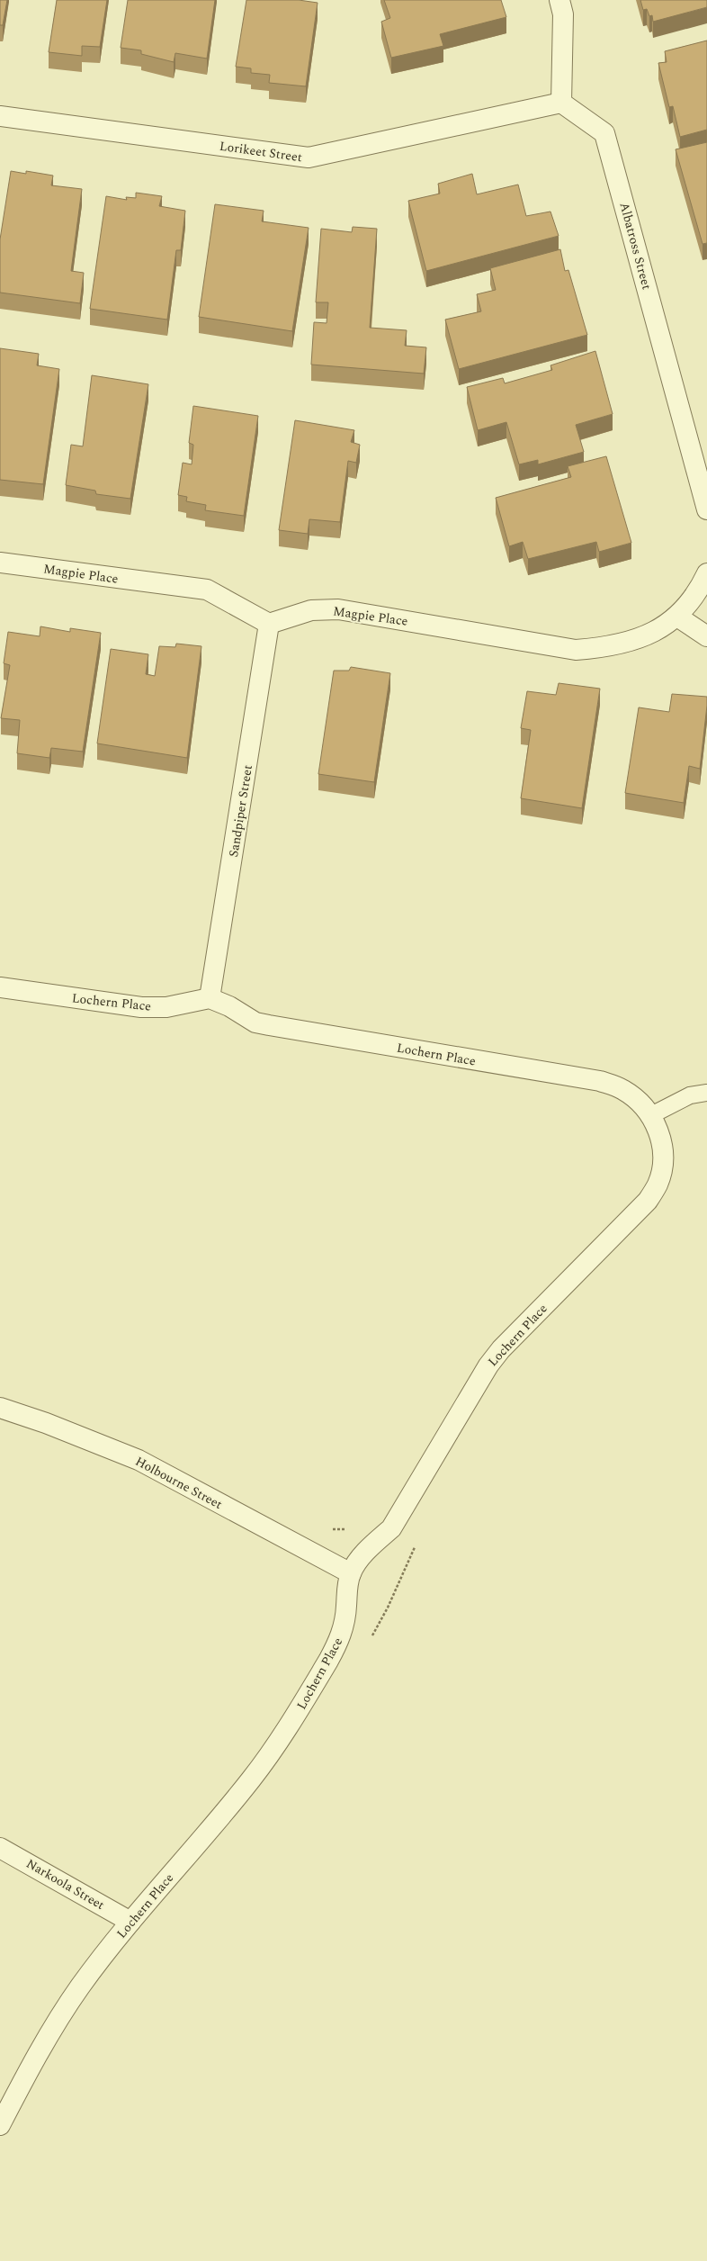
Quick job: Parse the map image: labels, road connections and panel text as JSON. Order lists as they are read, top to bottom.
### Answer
{
  "streets": {
    "street": [
      "Lorikeet Street",
      "Albatross Street",
      "Magpie Place",
      "Sandpiper Street",
      "Lochern Place",
      "Holbourne Street",
      "Narkoola Street"
    ]
  },
  "crossings": [
    ["Lorikeet Street", "Albatross Street"],
    ["Magpie Place", "Sandpiper Street"],
    ["Sandpiper Street", "Lochern Place"],
    ["Lochern Place", "Holbourne Street"],
    ["Lochern Place", "Narkoola Street"]
  ]
}
